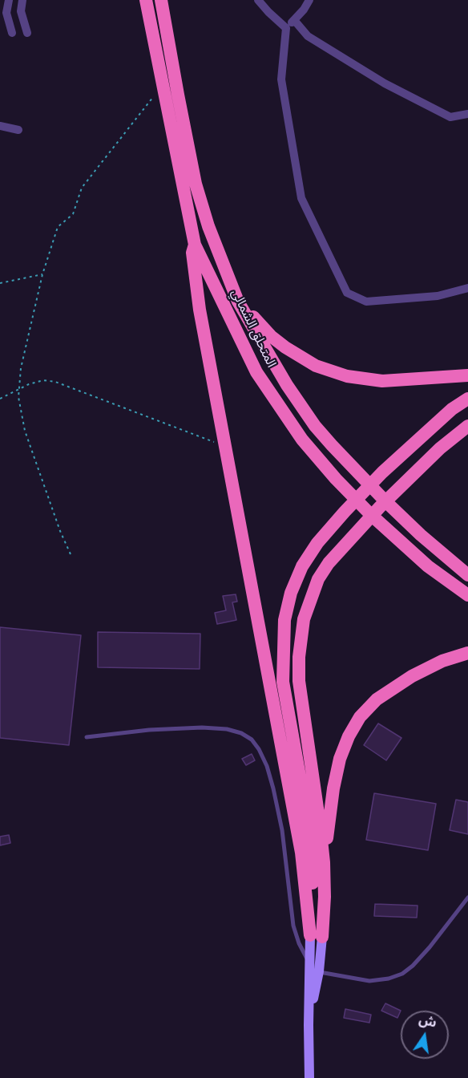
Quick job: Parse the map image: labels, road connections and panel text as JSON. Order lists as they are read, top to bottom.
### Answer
{
  "streets": {
    "highway": ["المتحلق الشمالي"]
  },
  "north": "top"
}
